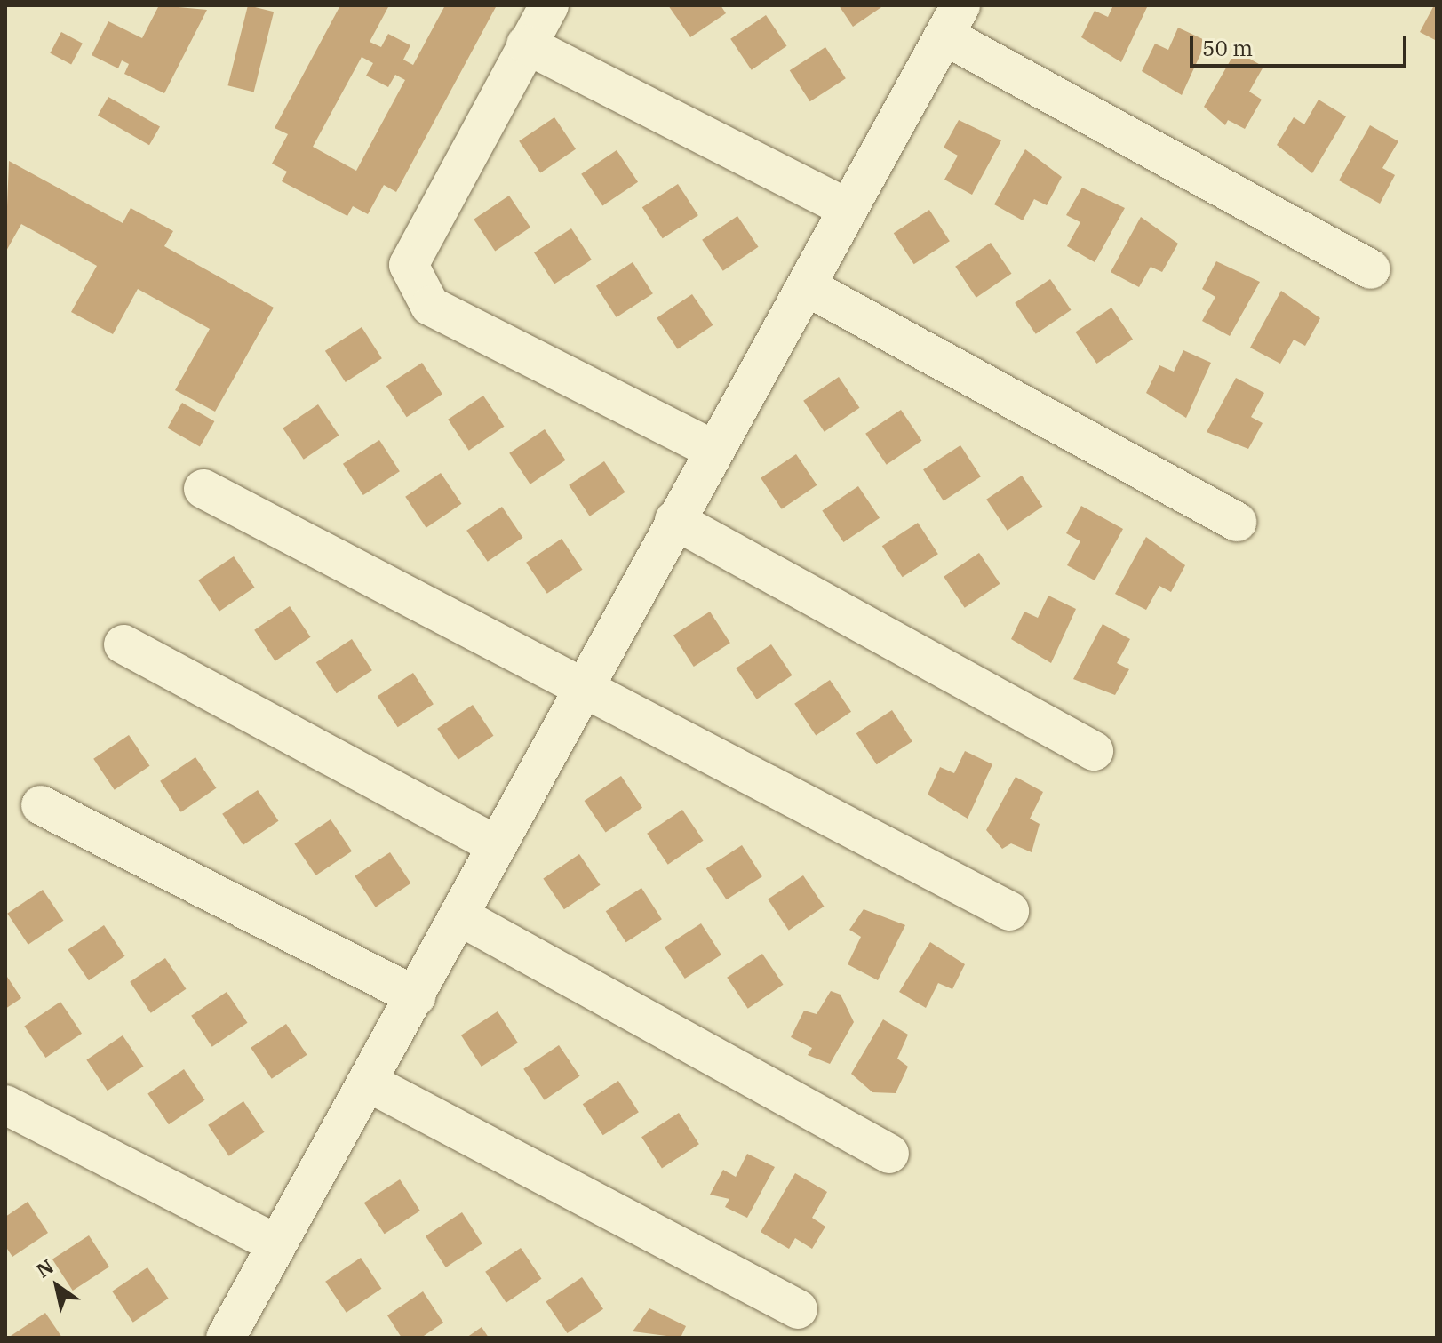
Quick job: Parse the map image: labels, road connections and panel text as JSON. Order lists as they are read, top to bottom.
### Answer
{
  "scale_bar": "50 m",
  "north": "top left"
}
